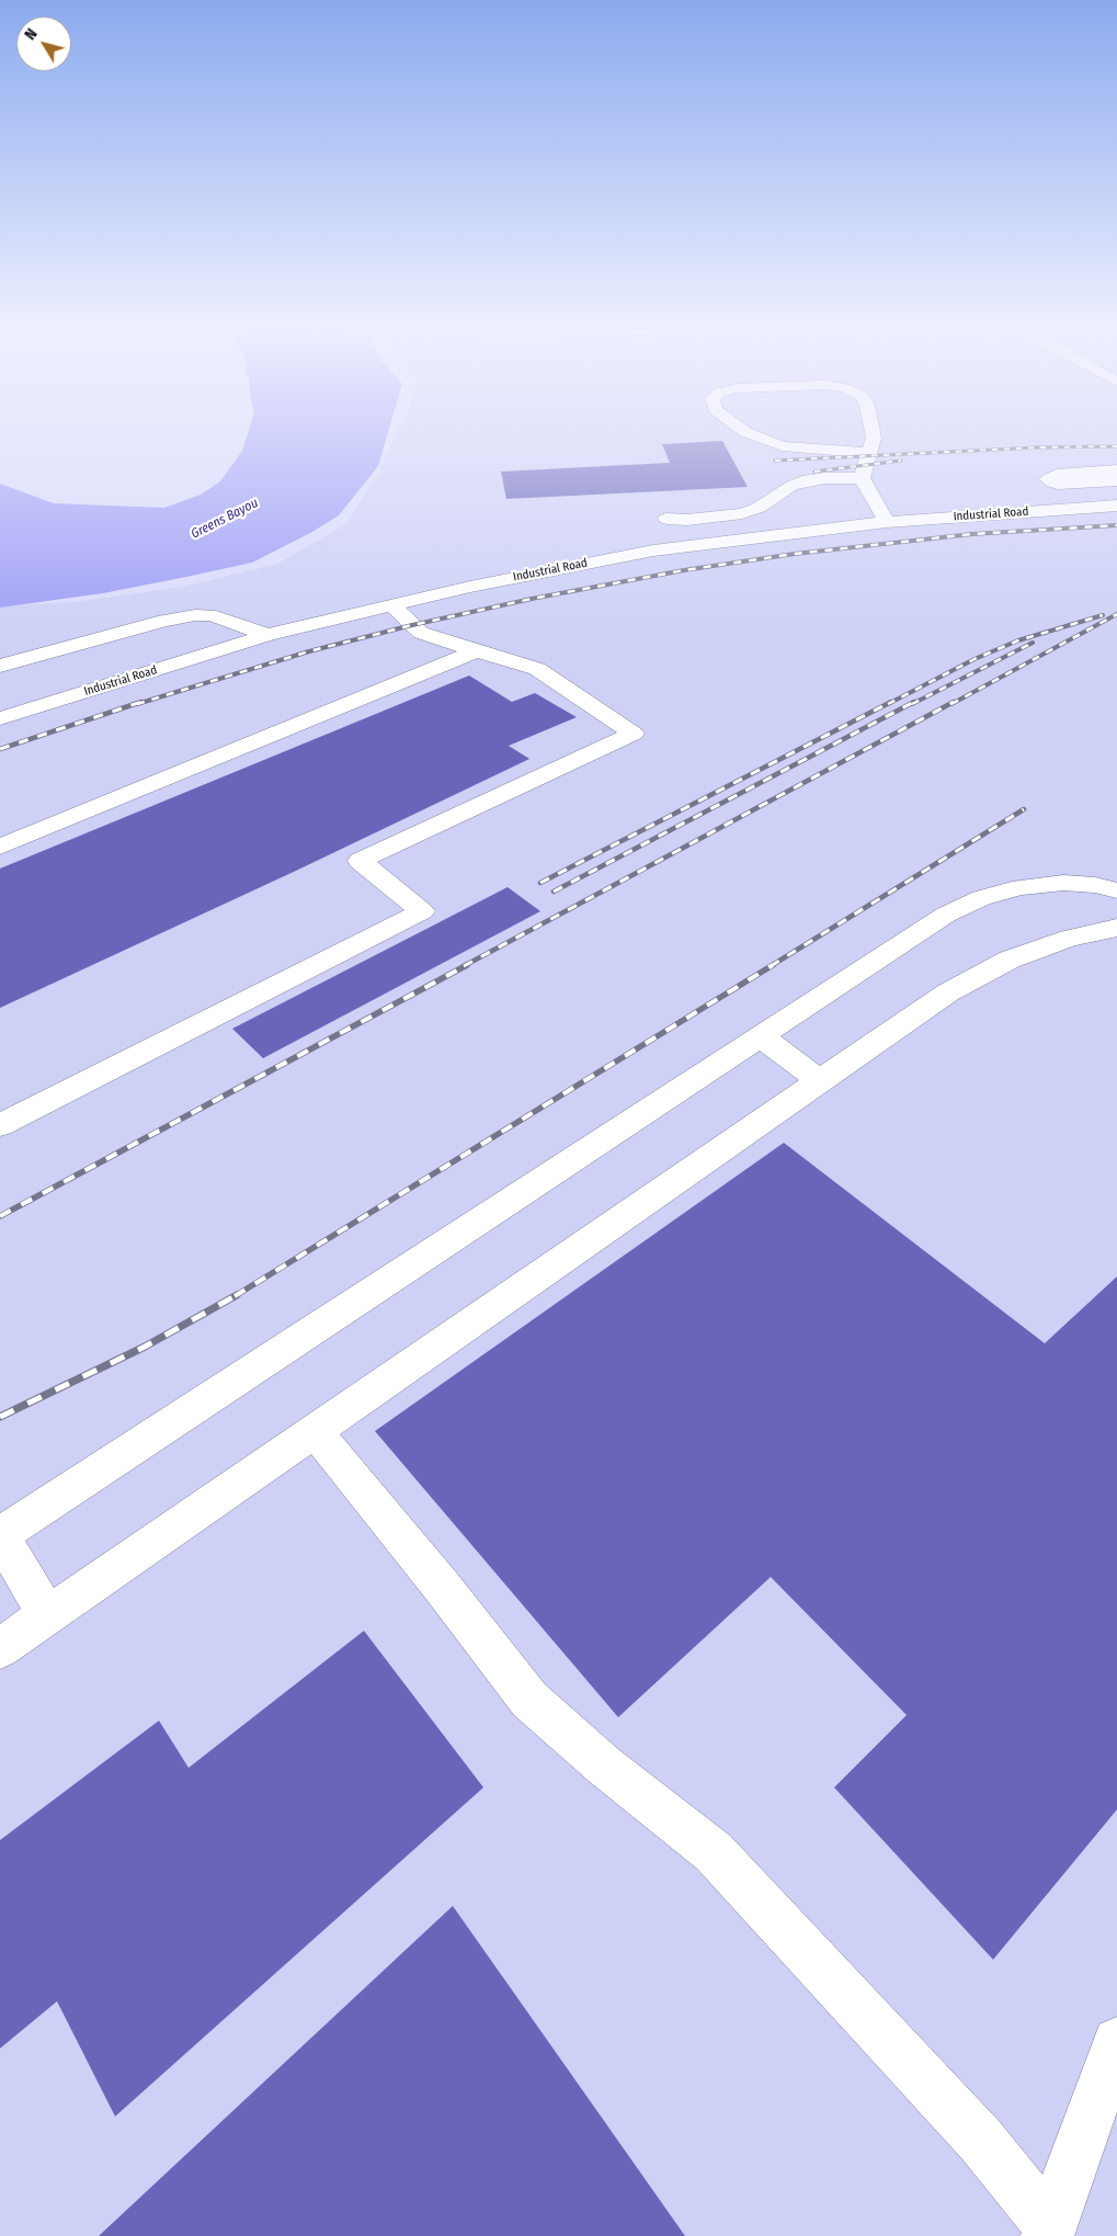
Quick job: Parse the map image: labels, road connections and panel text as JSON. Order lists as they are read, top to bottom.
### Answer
{
  "streets": {
    "street": ["Industrial Road"]
  },
  "water": ["Greens Bayou"],
  "north": "top left"
}
